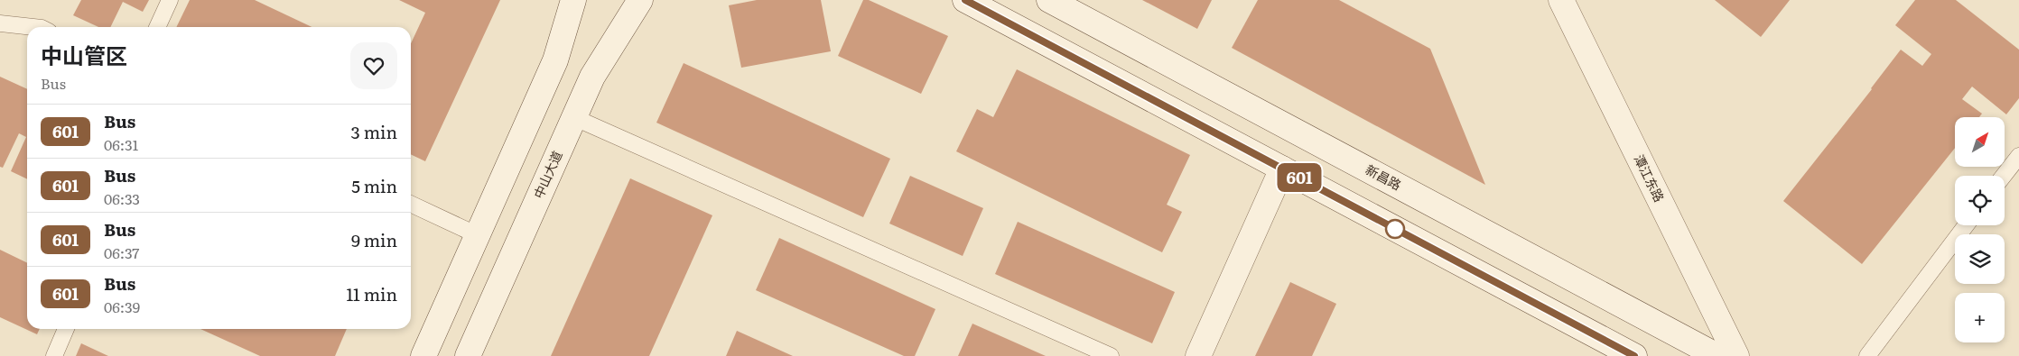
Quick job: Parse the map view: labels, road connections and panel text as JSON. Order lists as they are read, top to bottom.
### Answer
{
  "streets": {
    "main road": ["中山大道", "新昌路", "潭江东路"]
  },
  "lines": ["bus line 601"],
  "north": "top right",
  "page": {
    "on_map": "601",
    "heading": ["中山管区", "Bus"],
    "list": [
      {
        "mark": "601",
        "name": "Bus",
        "note": "06:31",
        "value": "3 min"
      },
      {
        "mark": "601",
        "name": "Bus",
        "note": "06:33",
        "value": "5 min"
      },
      {
        "mark": "601",
        "name": "Bus",
        "note": "06:37",
        "value": "9 min"
      },
      {
        "mark": "601",
        "name": "Bus",
        "note": "06:39",
        "value": "11 min"
      }
    ],
    "map_buttons": "+"
  }
}
